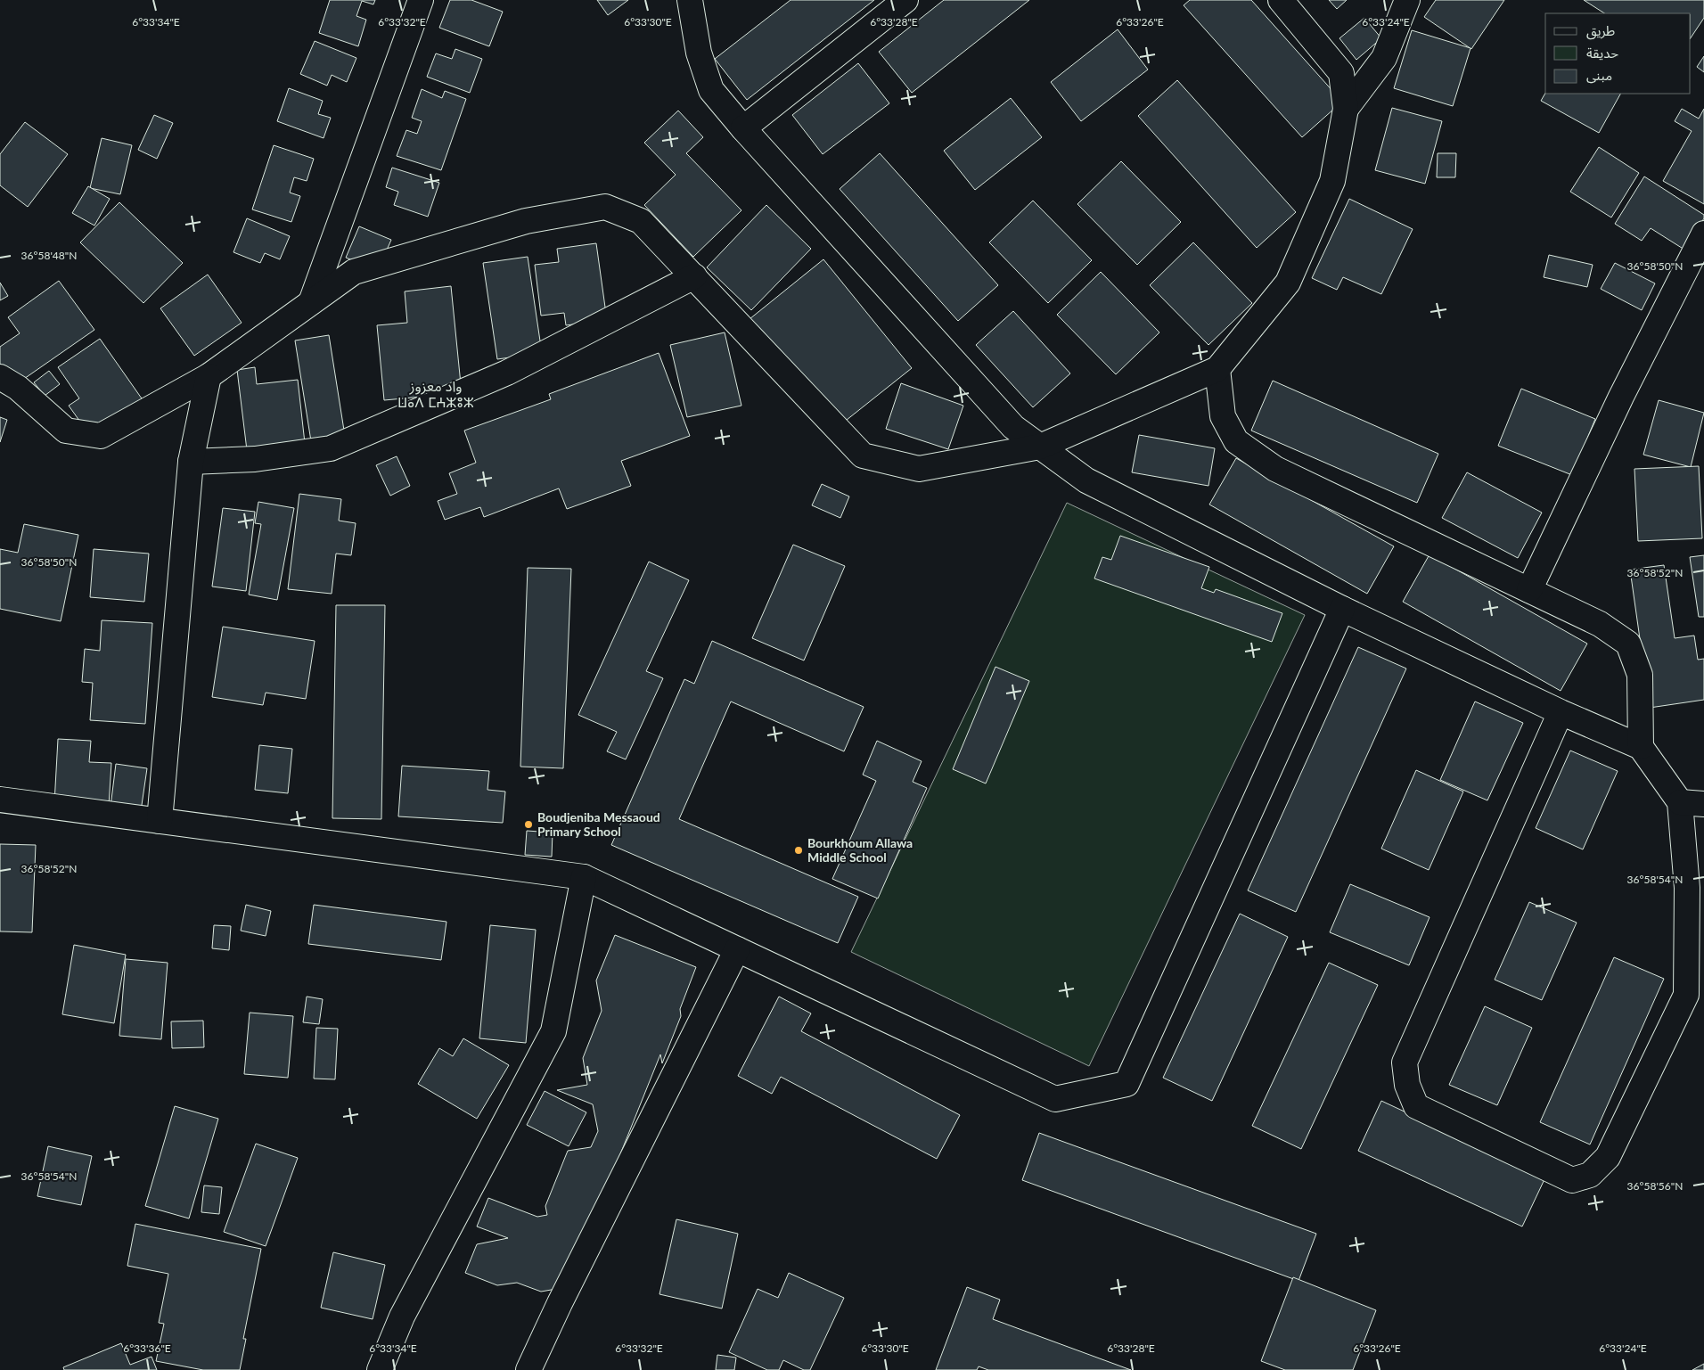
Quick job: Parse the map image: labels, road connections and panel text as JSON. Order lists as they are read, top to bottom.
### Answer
{
  "districts": ["واد معزوز ⵡⴰⴷ ⵎⵄⵣⵓⵣ"],
  "places": ["Boudjeniba Messaoud Primary School", "Bourkhoum Allawa Middle School"],
  "legend": ["طريق", "حديقة", "مبنى"],
  "coordinates": [
    "6°33'34\"E",
    "6°33'32\"E",
    "6°33'30\"E",
    "6°33'28\"E",
    "6°33'26\"E",
    "6°33'24\"E",
    "36°58'48\"N",
    "36°58'50\"N",
    "36°58'52\"N",
    "36°58'54\"N",
    "36°58'56\"N",
    "6°33'36\"E"
  ]
}
